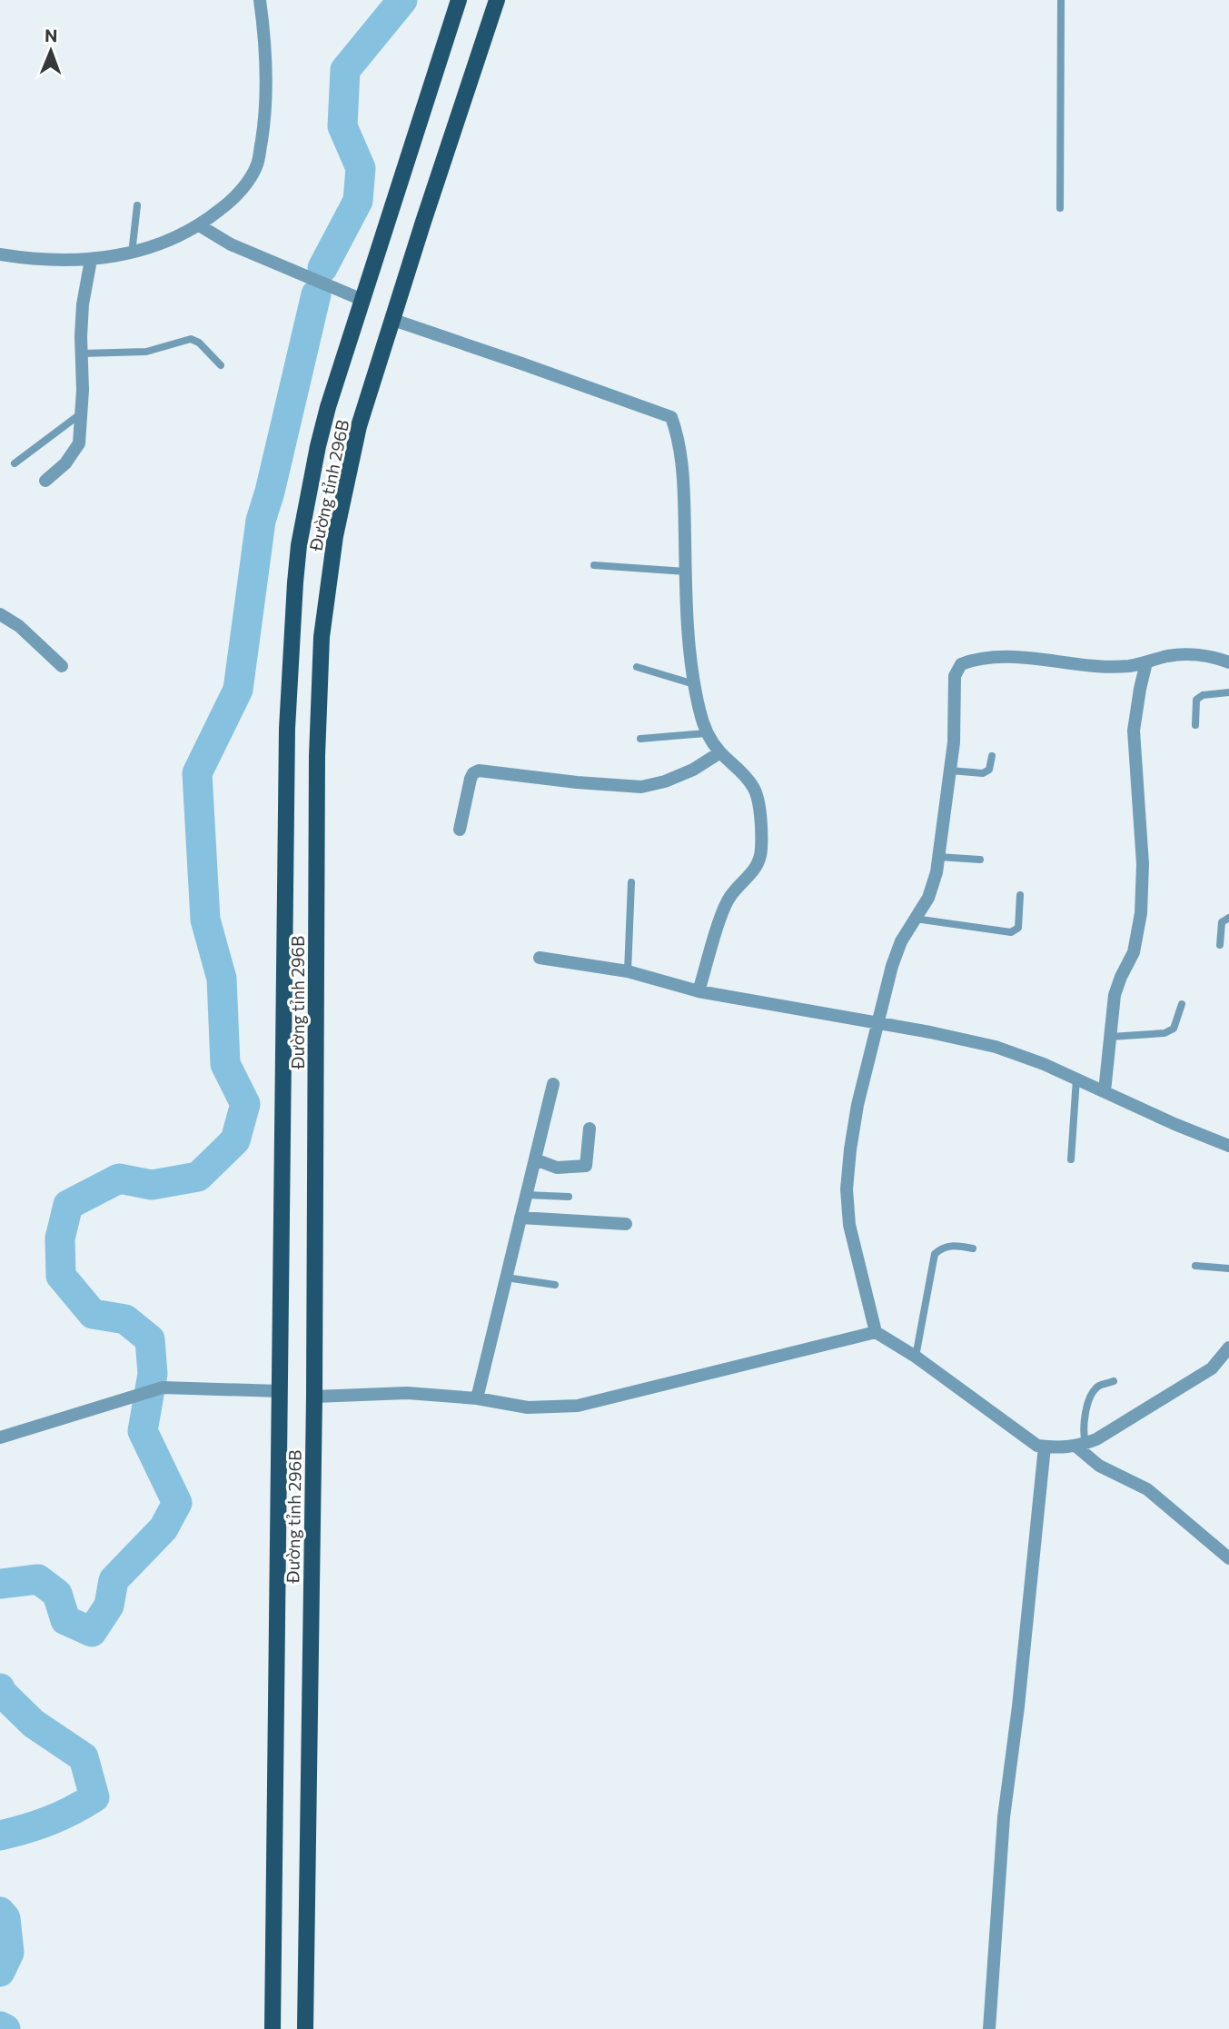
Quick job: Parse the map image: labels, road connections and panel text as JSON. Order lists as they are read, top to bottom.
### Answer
{
  "streets": {
    "main road": ["Đường tỉnh 296B"]
  },
  "north": "top"
}
